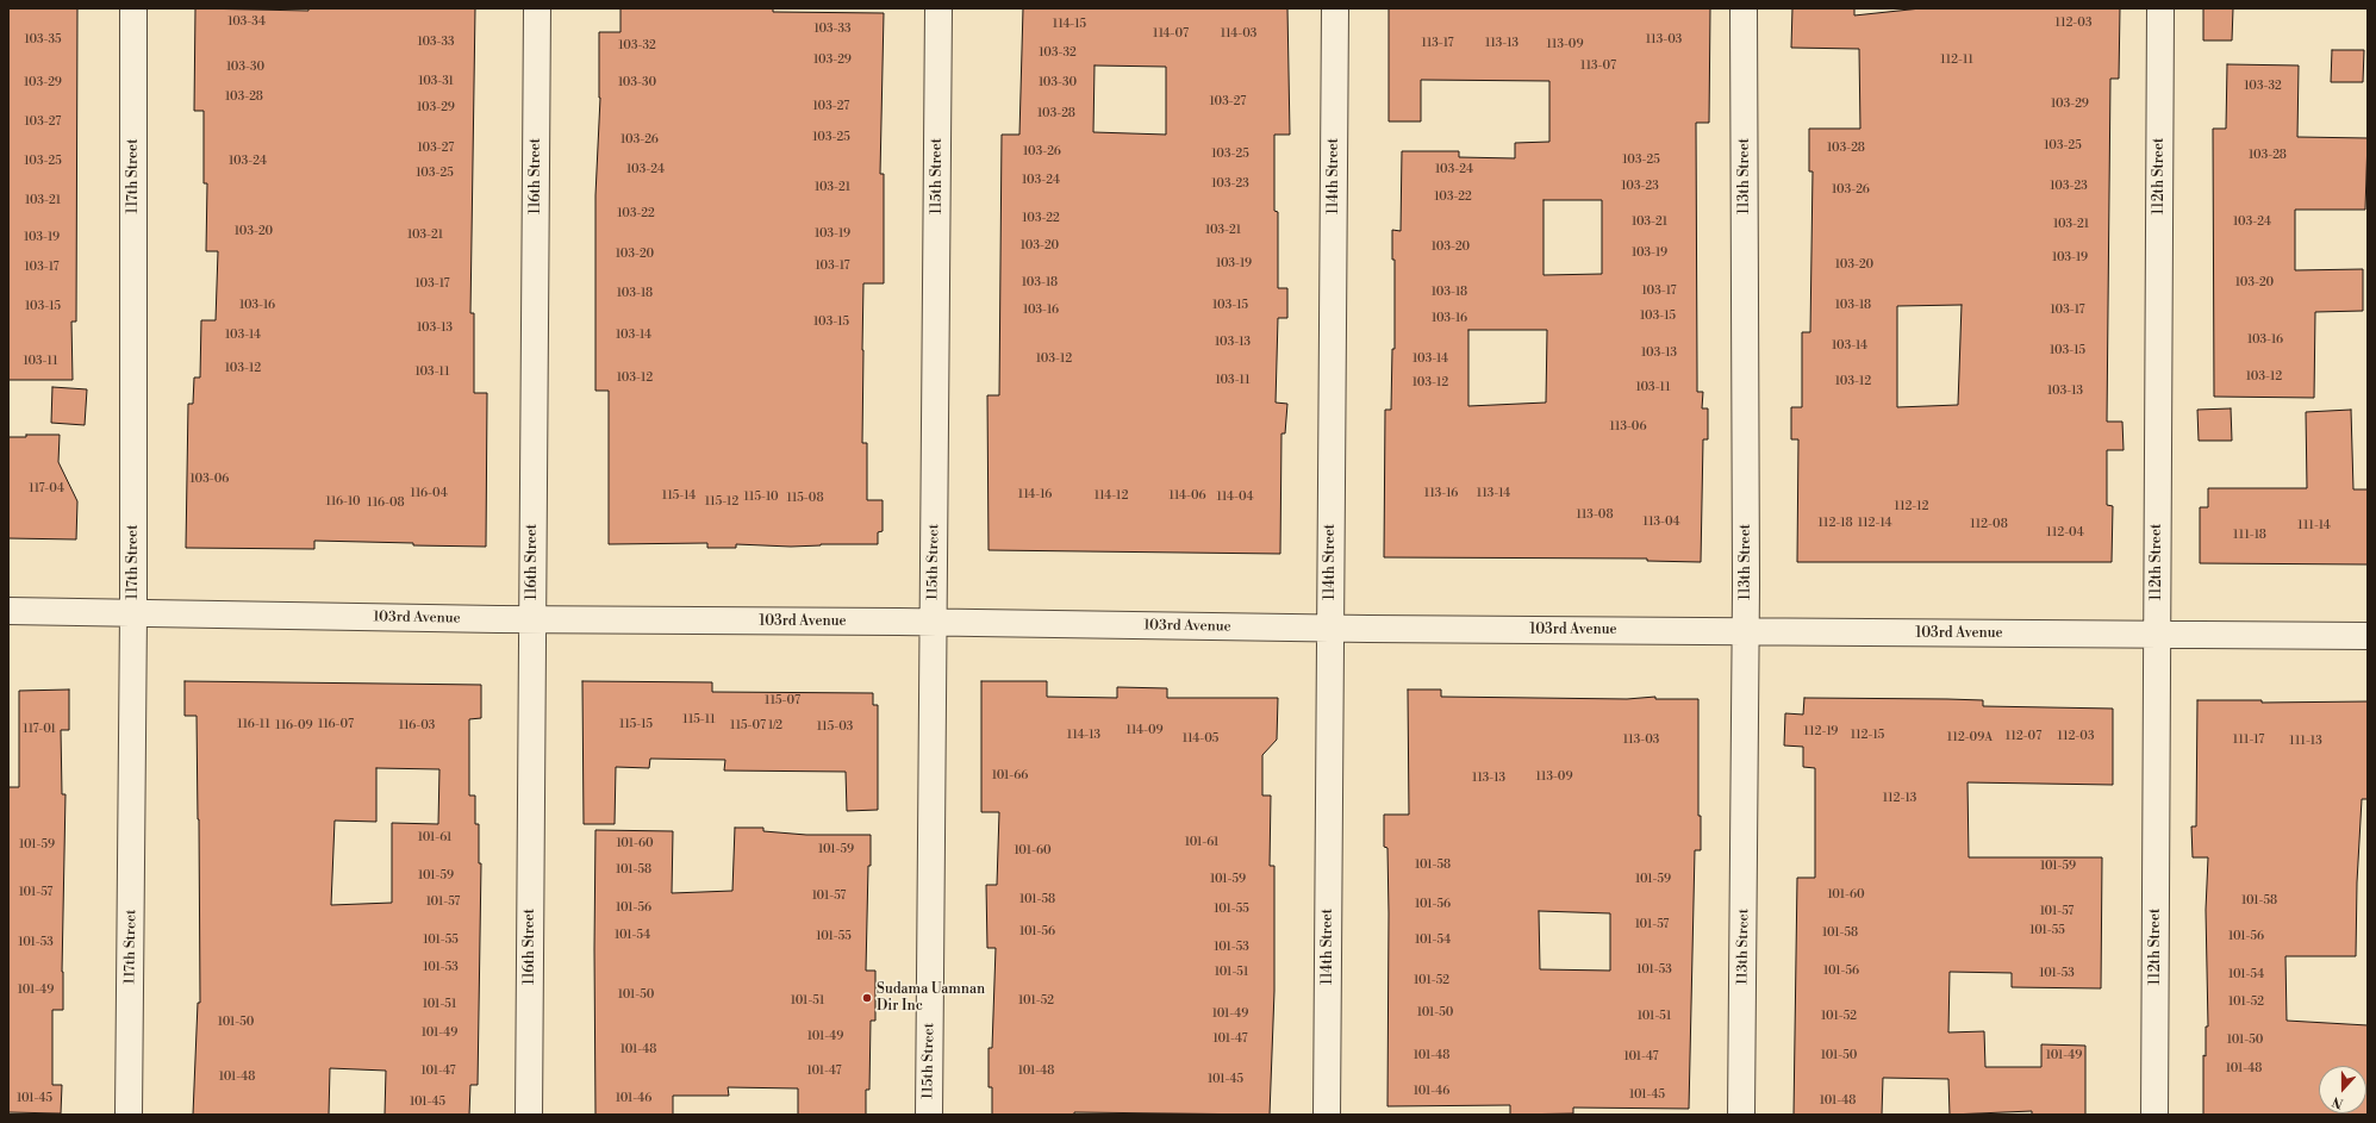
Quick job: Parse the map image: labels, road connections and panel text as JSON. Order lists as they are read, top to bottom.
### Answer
{
  "streets": {
    "street": [
      "117th Street",
      "116th Street",
      "115th Street",
      "114th Street",
      "113th Street",
      "112th Street",
      "103rd Avenue"
    ]
  },
  "crossings": [
    ["117th Street", "103rd Avenue"],
    ["116th Street", "103rd Avenue"],
    ["115th Street", "103rd Avenue"],
    ["114th Street", "103rd Avenue"],
    ["113th Street", "103rd Avenue"],
    ["112th Street", "103rd Avenue"]
  ],
  "places": ["Sudama Uamnan Dir Inc"],
  "house_numbers": [
    "103-34",
    "112-03",
    "114-15",
    "103-33",
    "114-07",
    "114-03",
    "103-35",
    "113-03",
    "103-33",
    "113-17",
    "113-13",
    "113-09",
    "103-32",
    "103-32",
    "103-29",
    "112-11",
    "113-07",
    "103-30",
    "103-31",
    "103-29",
    "103-30",
    "103-30",
    "103-32",
    "103-28",
    "103-27",
    "103-29",
    "103-27",
    "103-29",
    "103-28",
    "103-27",
    "103-25",
    "103-26",
    "103-25",
    "103-27",
    "103-28",
    "103-26",
    "103-25",
    "103-28",
    "103-25",
    "103-25",
    "103-24",
    "103-24",
    "103-24",
    "103-25",
    "103-24",
    "103-23",
    "103-23",
    "103-23",
    "103-21",
    "103-26",
    "103-22",
    "103-21",
    "103-22",
    "103-22",
    "103-21",
    "103-24",
    "103-21",
    "103-21",
    "103-20",
    "103-19",
    "103-21",
    "103-19",
    "103-20",
    "103-20",
    "103-19",
    "103-20",
    "103-19",
    "103-19",
    "103-20",
    "103-17",
    "103-17",
    "103-18",
    "103-20",
    "103-17",
    "103-17",
    "103-18",
    "103-18",
    "103-16",
    "103-15",
    "103-18",
    "103-15",
    "103-16",
    "103-17",
    "103-15",
    "103-16",
    "103-15",
    "103-13",
    "103-14",
    "103-14",
    "103-16",
    "103-13",
    "103-14",
    "103-15",
    "103-13",
    "103-12",
    "103-14",
    "103-11",
    "103-12",
    "103-11",
    "103-12",
    "103-12",
    "103-11",
    "103-12",
    "103-12",
    "103-11",
    "103-13",
    "113-06",
    "103-06",
    "117-04",
    "116-04",
    "113-16",
    "113-14",
    "114-16",
    "115-14",
    "114-12",
    "114-06",
    "115-10",
    "114-04",
    "115-08",
    "116-10",
    "115-12",
    "116-08",
    "112-12",
    "113-08",
    "113-04",
    "112-18",
    "112-14",
    "112-08",
    "111-14",
    "112-04",
    "111-18",
    "115-07",
    "115-11",
    "116-11",
    "116-07",
    "115-15",
    "116-09",
    "116-03",
    "115-07 1/2",
    "115-03",
    "117-01",
    "114-09",
    "112-19",
    "114-13",
    "112-15",
    "112-07",
    "112-03",
    "112-09A",
    "114-05",
    "113-03",
    "111-17",
    "111-13",
    "101-66",
    "113-09",
    "113-13",
    "112-13",
    "101-61",
    "101-61",
    "101-60",
    "101-59",
    "101-59",
    "101-60",
    "101-58",
    "101-59",
    "101-58",
    "101-59",
    "101-59",
    "101-59",
    "101-57",
    "101-60",
    "101-57",
    "101-58",
    "101-58",
    "101-57",
    "101-56",
    "101-56",
    "101-55",
    "101-57",
    "101-57",
    "101-55",
    "101-56",
    "101-58",
    "101-54",
    "101-55",
    "101-56",
    "101-55",
    "101-54",
    "101-53",
    "101-53",
    "101-53",
    "101-53",
    "101-56",
    "101-51",
    "101-53",
    "101-54",
    "101-52",
    "101-49",
    "101-50",
    "101-51",
    "101-52",
    "101-52",
    "101-51",
    "101-50",
    "101-49",
    "101-51",
    "101-52",
    "101-50",
    "101-49",
    "101-49",
    "101-47",
    "101-50",
    "101-48",
    "101-48",
    "101-50",
    "101-49",
    "101-47",
    "101-48",
    "101-47",
    "101-47",
    "101-48",
    "101-48",
    "101-45",
    "101-46",
    "101-45",
    "101-45",
    "101-46",
    "101-48",
    "101-45"
  ],
  "north": "bottom"
}
